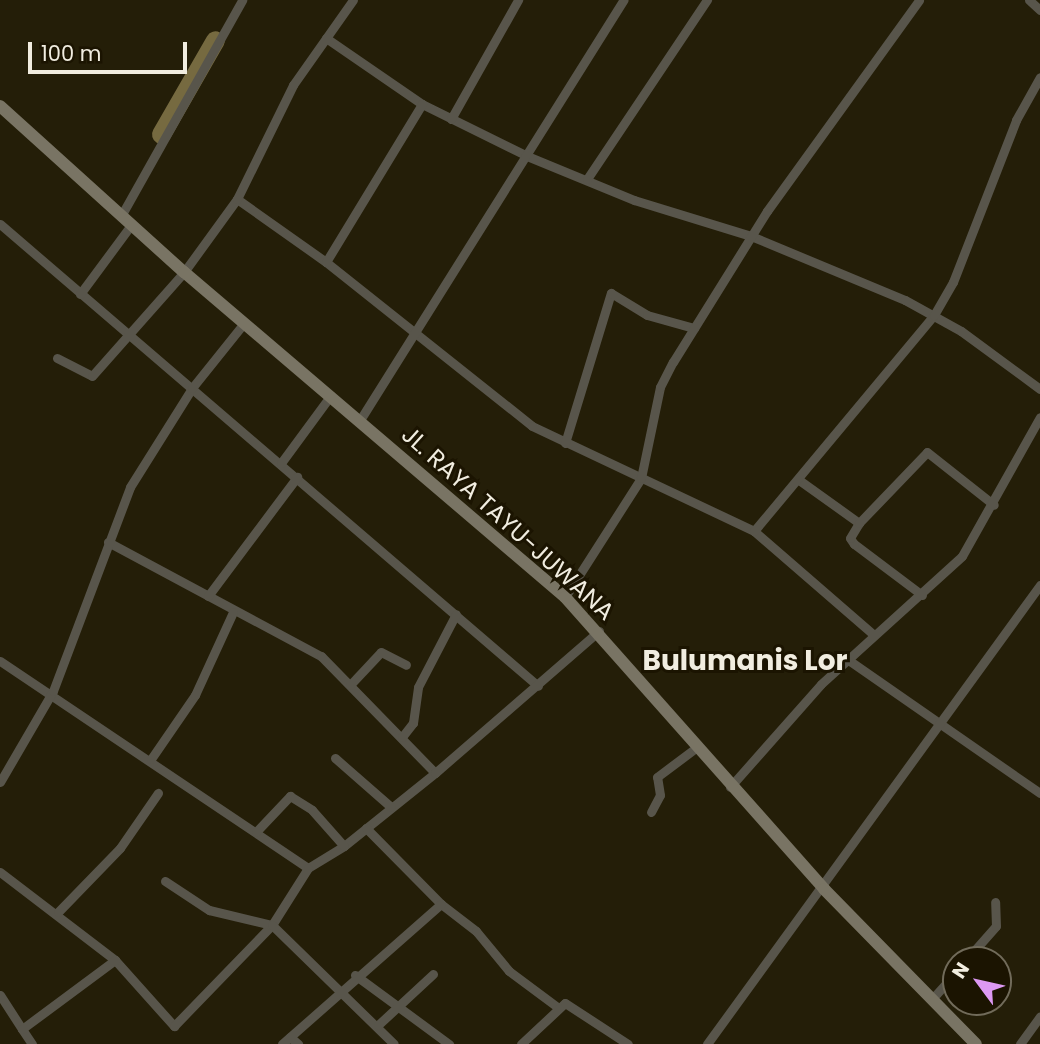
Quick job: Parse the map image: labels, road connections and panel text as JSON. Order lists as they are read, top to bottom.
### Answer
{
  "streets": {
    "main road": ["JL. RAYA TAYU-JUWANA"]
  },
  "districts": ["Bulumanis Lor"],
  "scale_bar": "100 m",
  "north": "top left"
}
